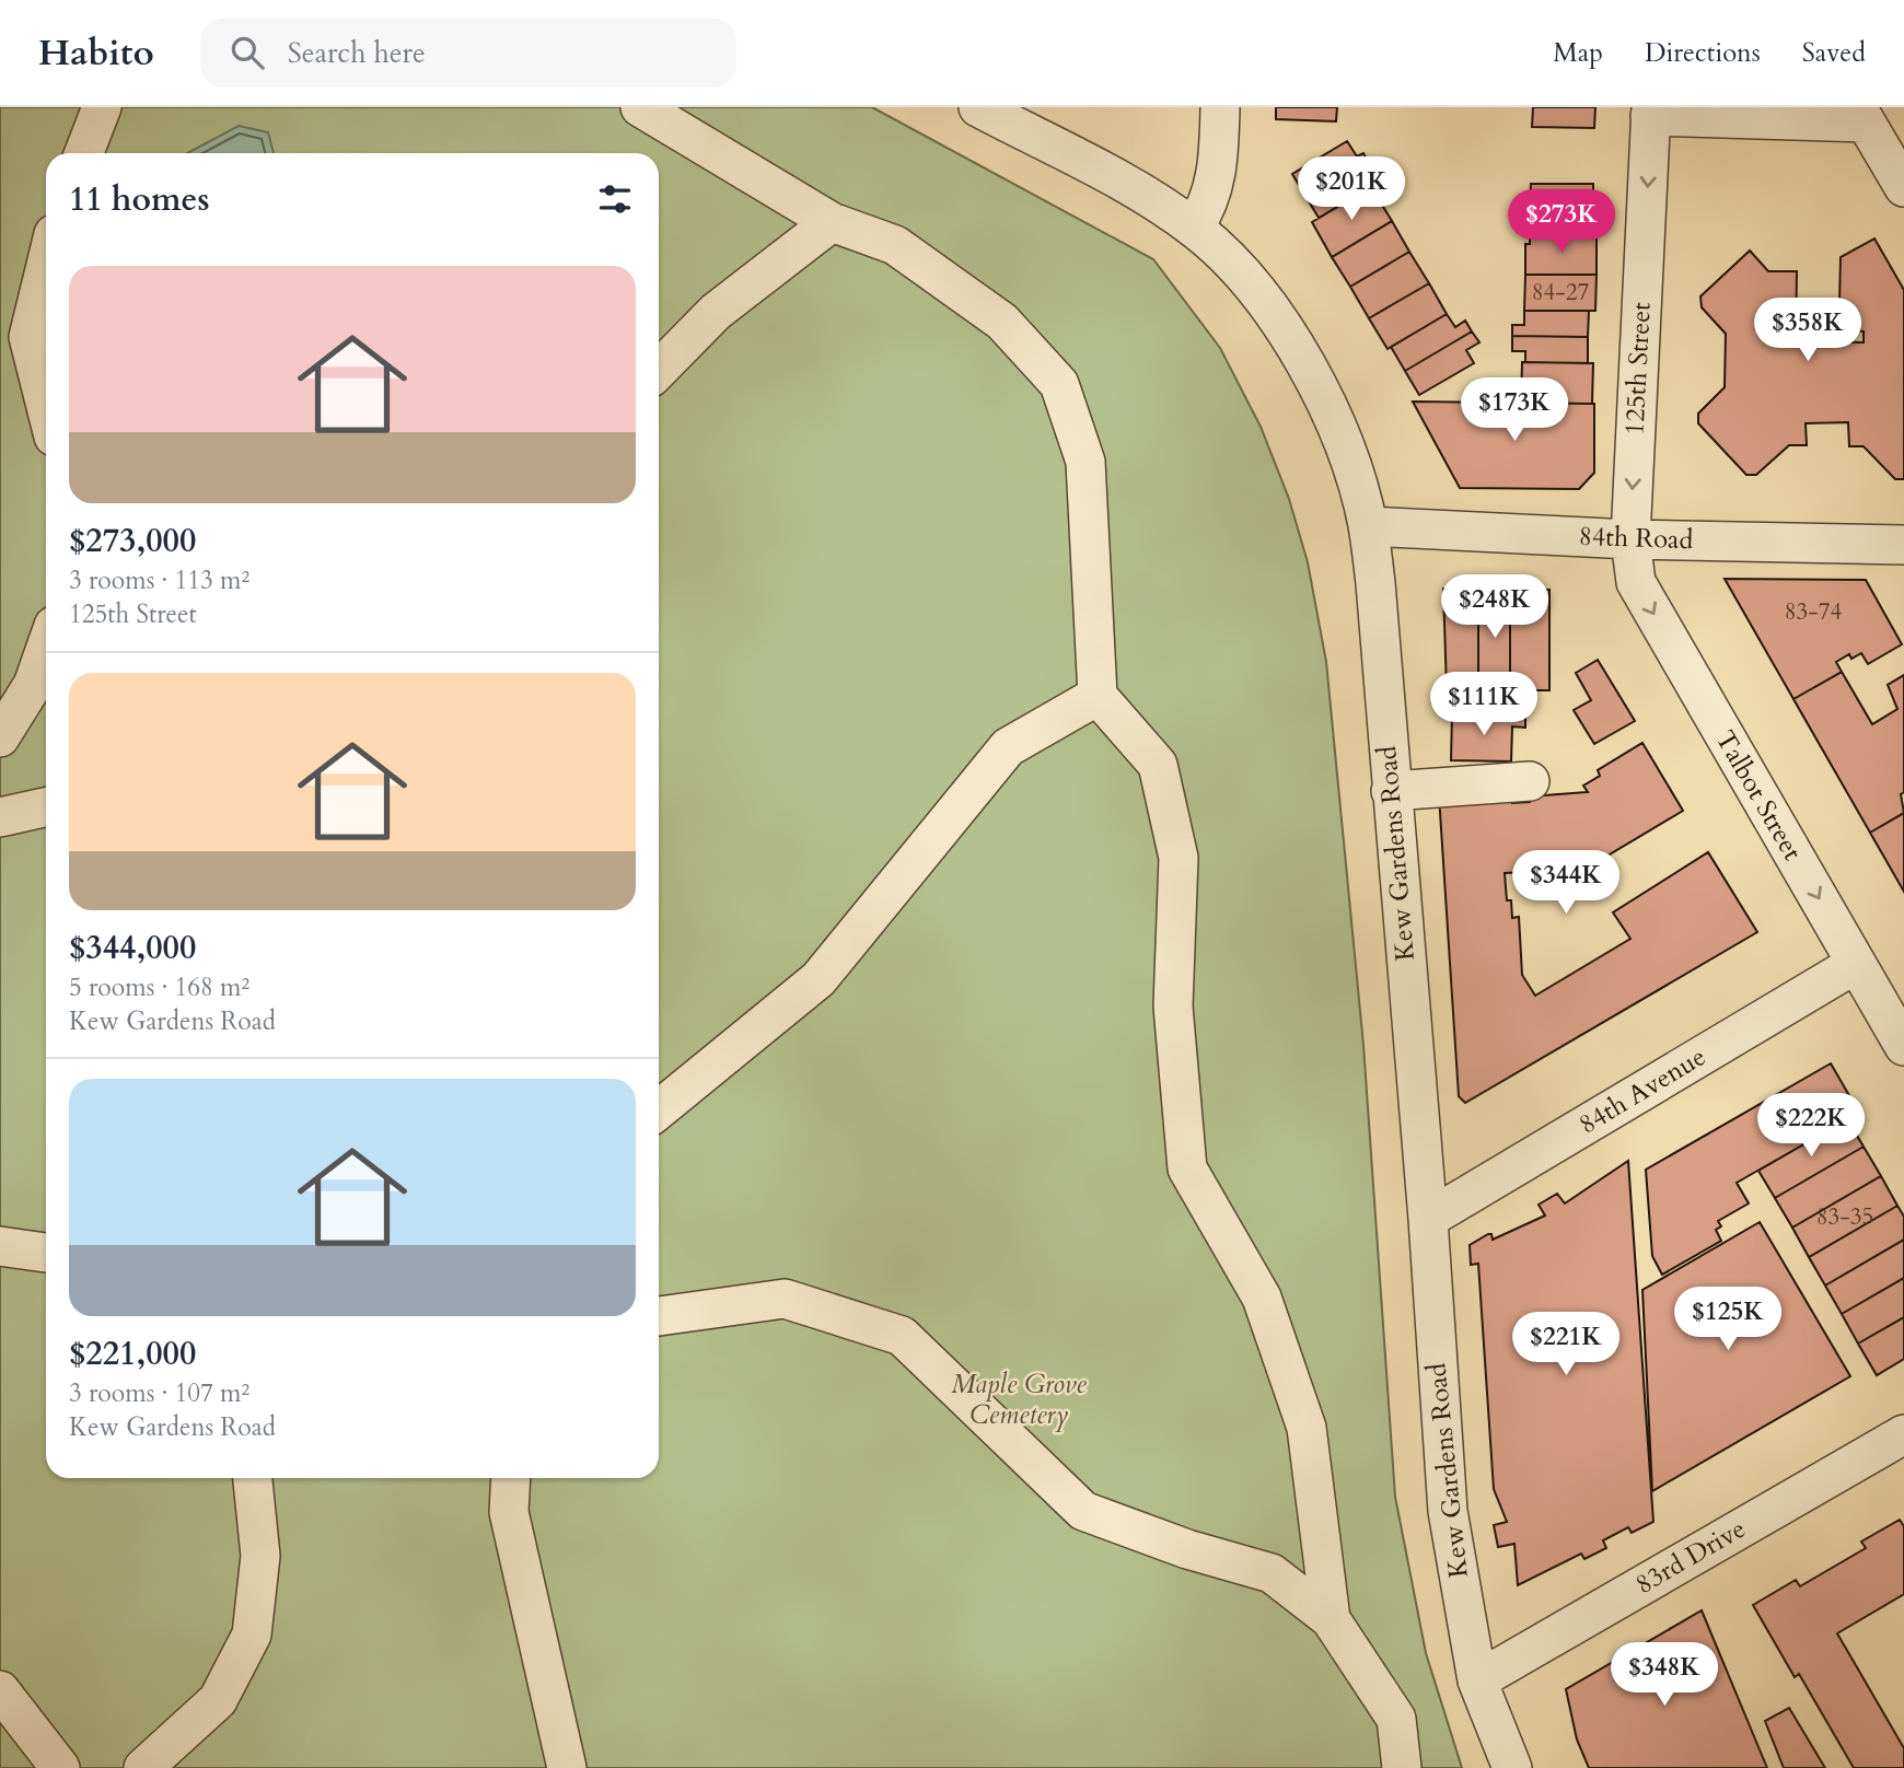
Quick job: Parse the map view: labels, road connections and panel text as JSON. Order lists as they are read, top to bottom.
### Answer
{
  "streets": {
    "street": [
      "125th Street",
      "84th Road",
      "Talbot Street",
      "Kew Gardens Road",
      "84th Avenue",
      "83rd Drive"
    ]
  },
  "crossings": [
    ["125th Street", "84th Road"],
    ["125th Street", "Talbot Street"],
    ["84th Road", "Talbot Street"],
    ["84th Road", "Kew Gardens Road"],
    ["Talbot Street", "84th Avenue"],
    ["Kew Gardens Road", "84th Avenue"],
    ["Kew Gardens Road", "83rd Drive"]
  ],
  "one_way": ["125th Street", "Talbot Street"],
  "parks": ["Maple Grove Cemetery"],
  "house_numbers": ["84-27", "83-74", "83-35"],
  "page": {
    "header": "Habito",
    "search": "Search here",
    "nav": ["Map", "Directions", "Saved"],
    "heading": "11 homes",
    "price": [
      "$201K",
      "$273K",
      "$358K",
      "$173K",
      "$248K",
      "$111K",
      "$344K",
      "$222K",
      "$125K",
      "$221K",
      "$348K"
    ],
    "list": [
      {
        "name": "$273,000",
        "note": "3 rooms · 113 m² · 125th Street"
      },
      {
        "name": "$344,000",
        "note": "5 rooms · 168 m² · Kew Gardens Road"
      },
      {
        "name": "$221,000",
        "note": "3 rooms · 107 m² · Kew Gardens Road"
      }
    ]
  }
}
